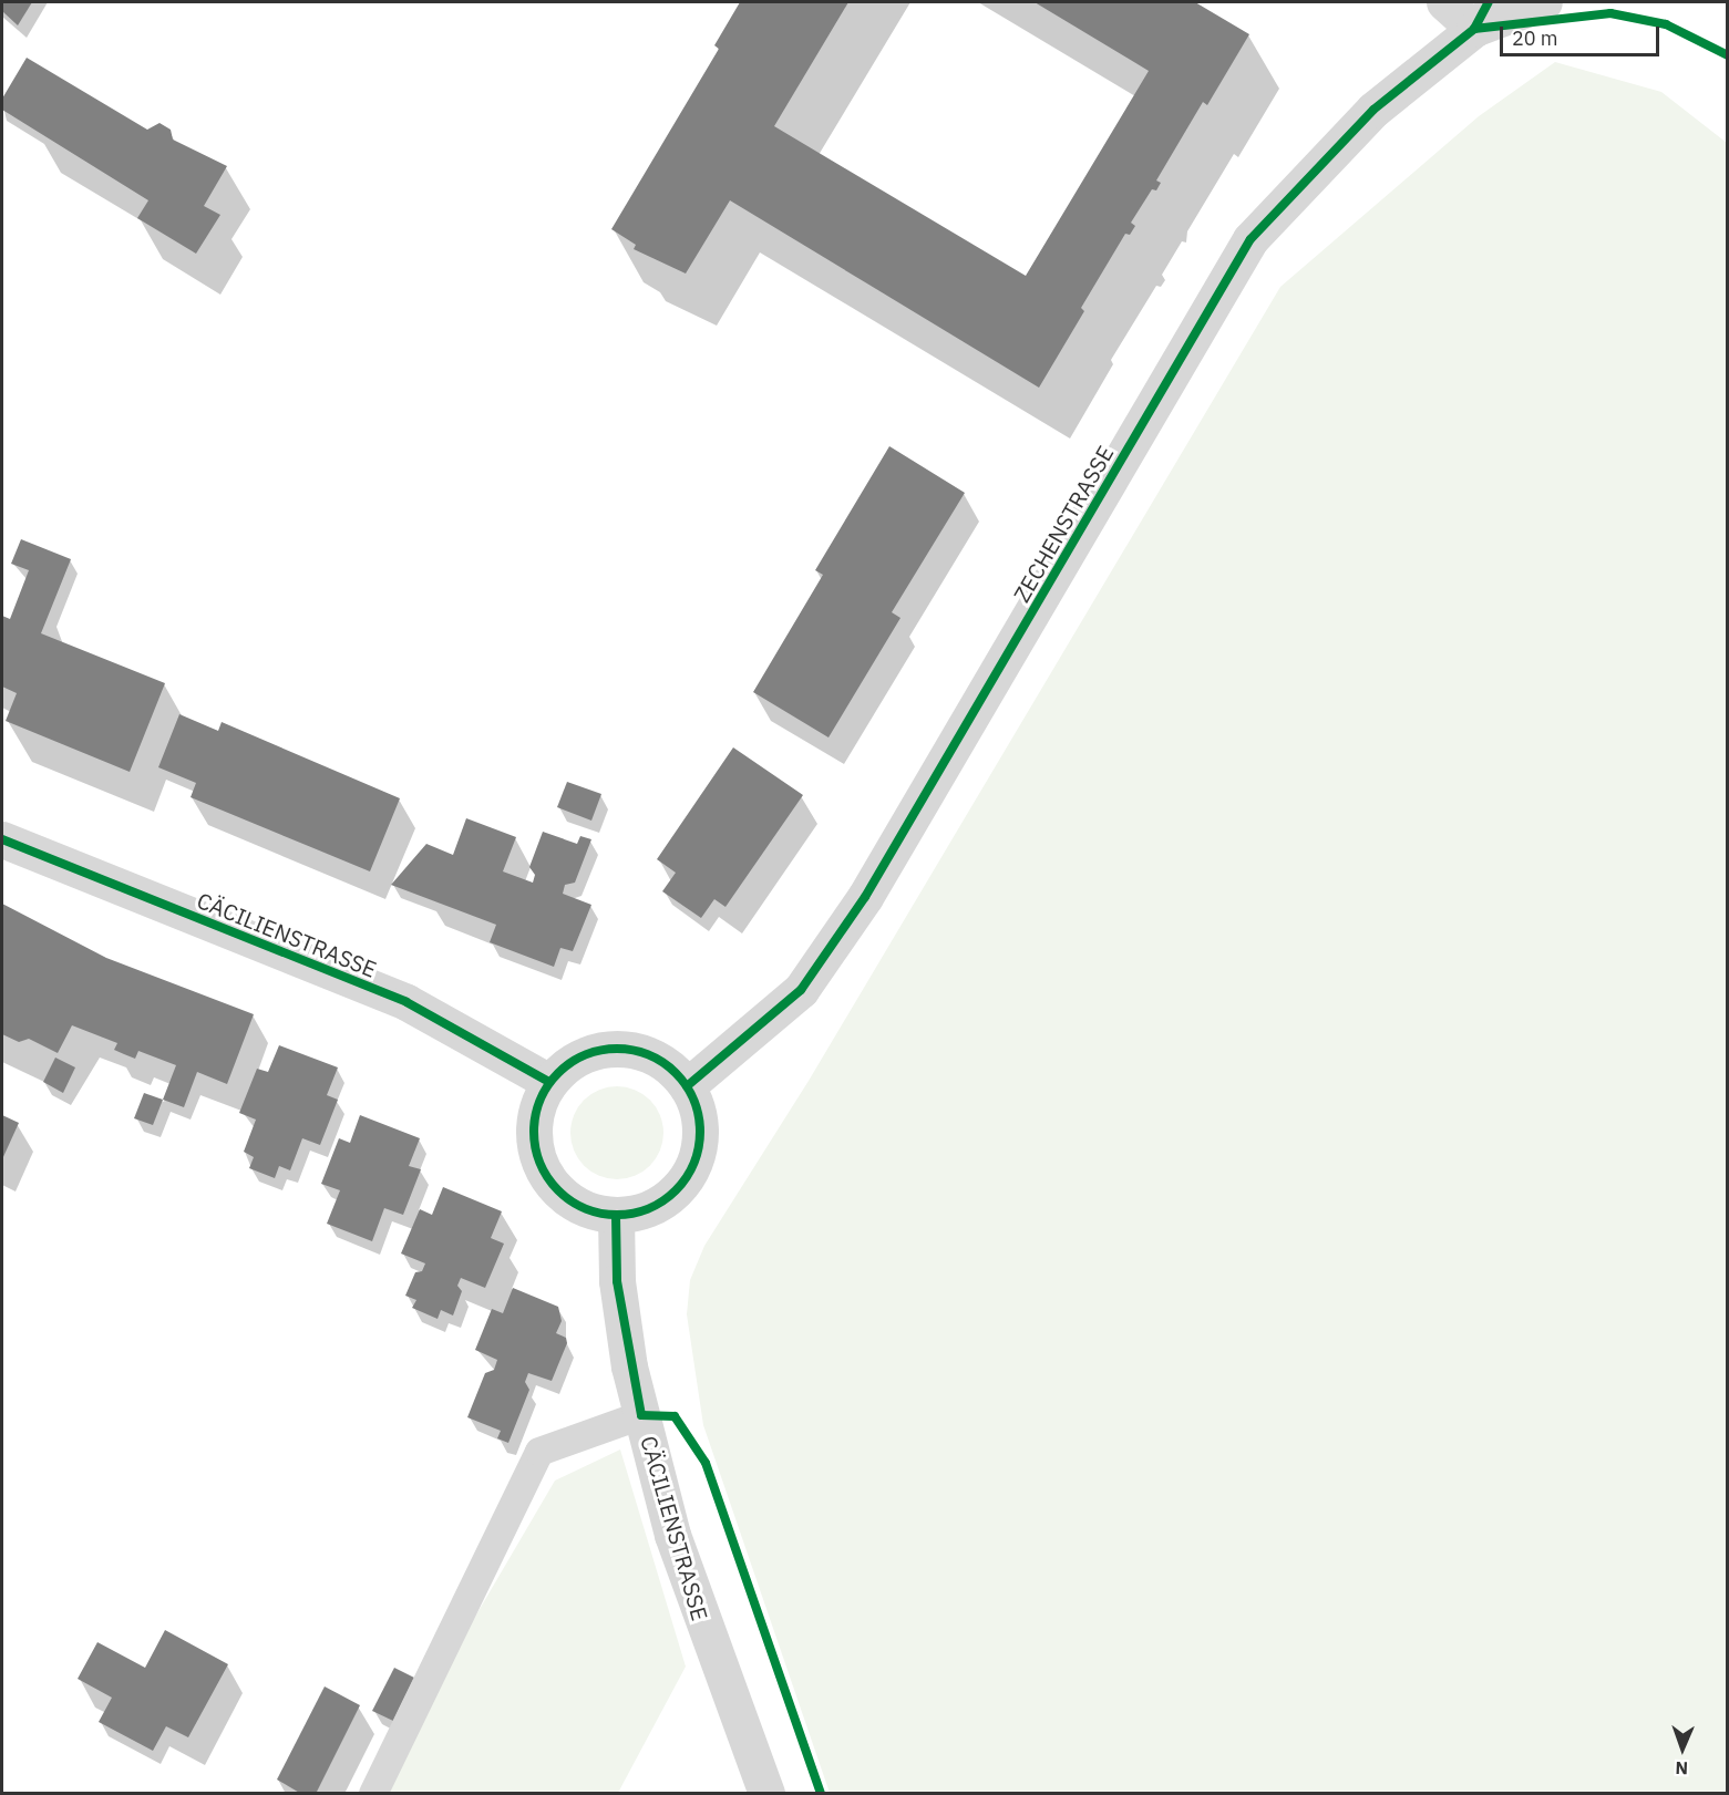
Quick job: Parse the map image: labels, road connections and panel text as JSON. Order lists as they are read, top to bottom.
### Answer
{
  "streets": {
    "street": ["ZECHENSTRASSE", "CÄCILIENSTRASSE"]
  },
  "crossings": [
    ["ZECHENSTRASSE", "CÄCILIENSTRASSE"]
  ],
  "scale_bar": "20 m",
  "north": "bottom"
}
